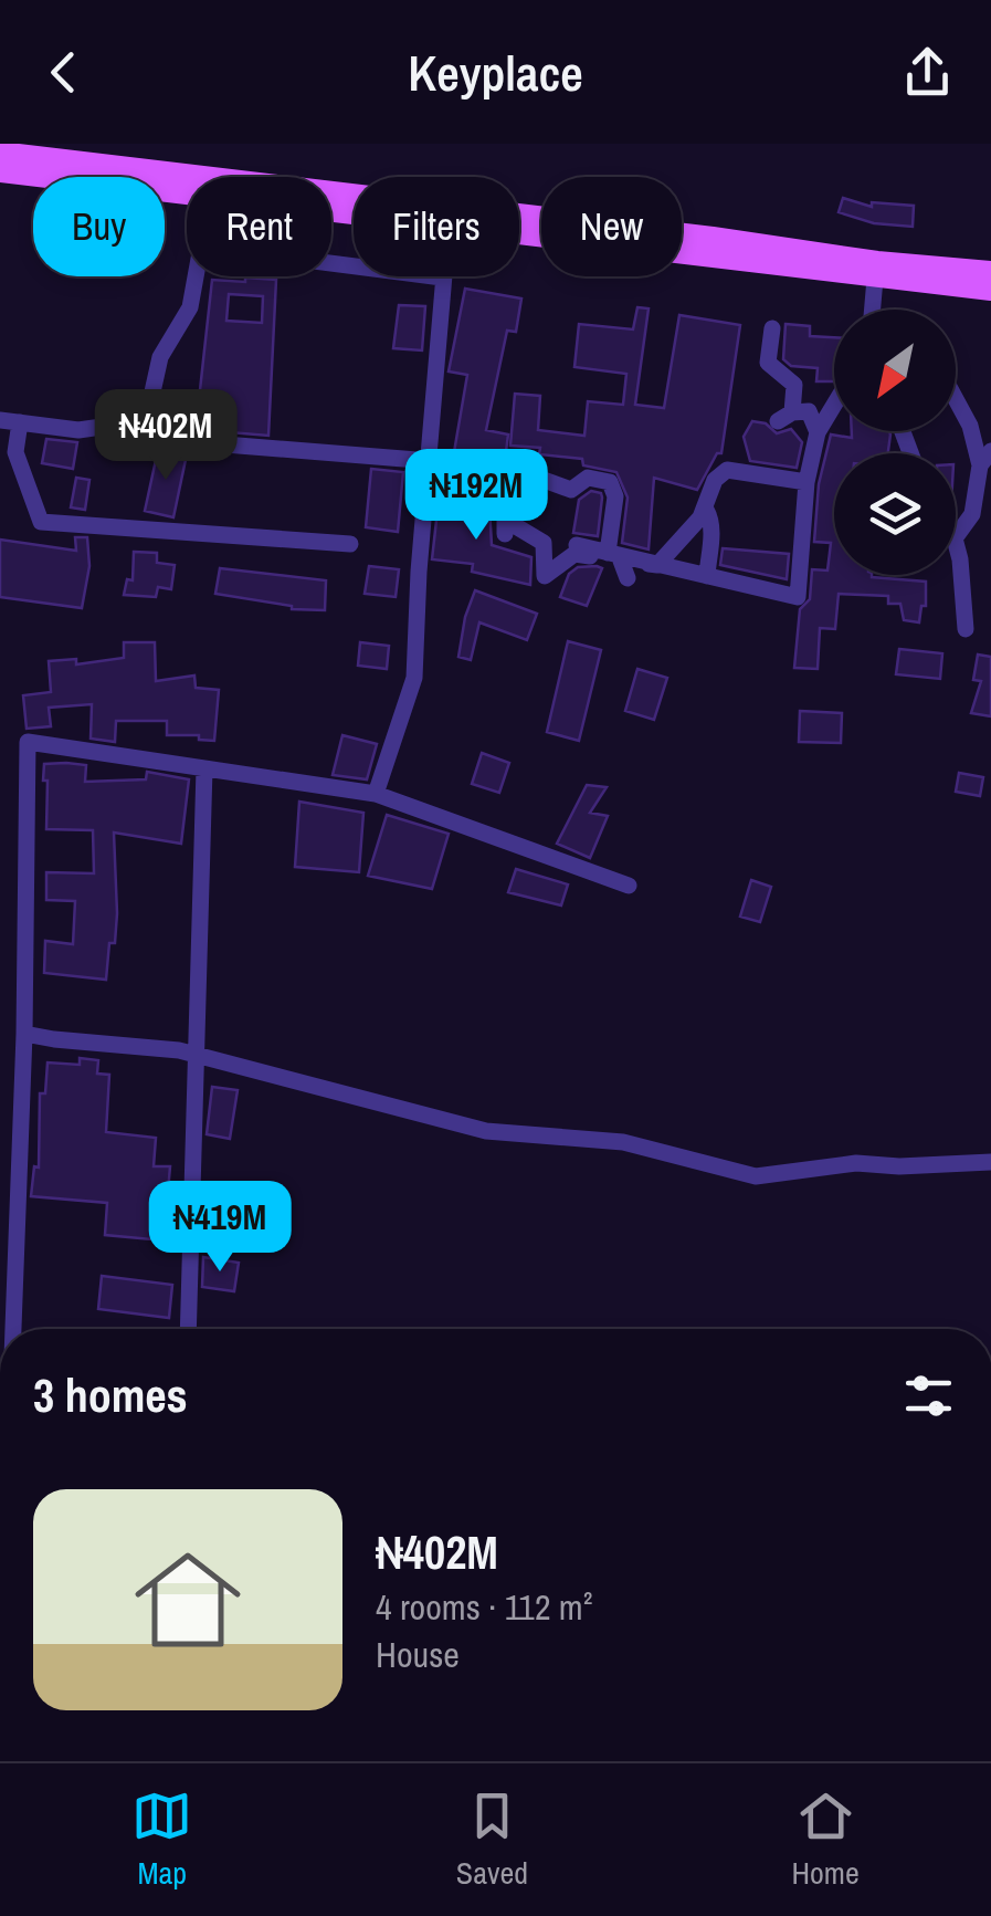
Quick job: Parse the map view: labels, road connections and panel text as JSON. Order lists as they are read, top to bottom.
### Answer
{
  "north": "bottom left",
  "page": {
    "header": "Keyplace",
    "chip": [
      "Buy",
      "Rent",
      "Filters",
      "New"
    ],
    "price": ["₦402M", "₦192M", "₦419M"],
    "heading": "3 homes",
    "list": [
      {
        "name": "₦402M",
        "note": "4 rooms · 112 m² · House"
      }
    ],
    "tabs": ["Map", "Saved", "Home"]
  }
}
